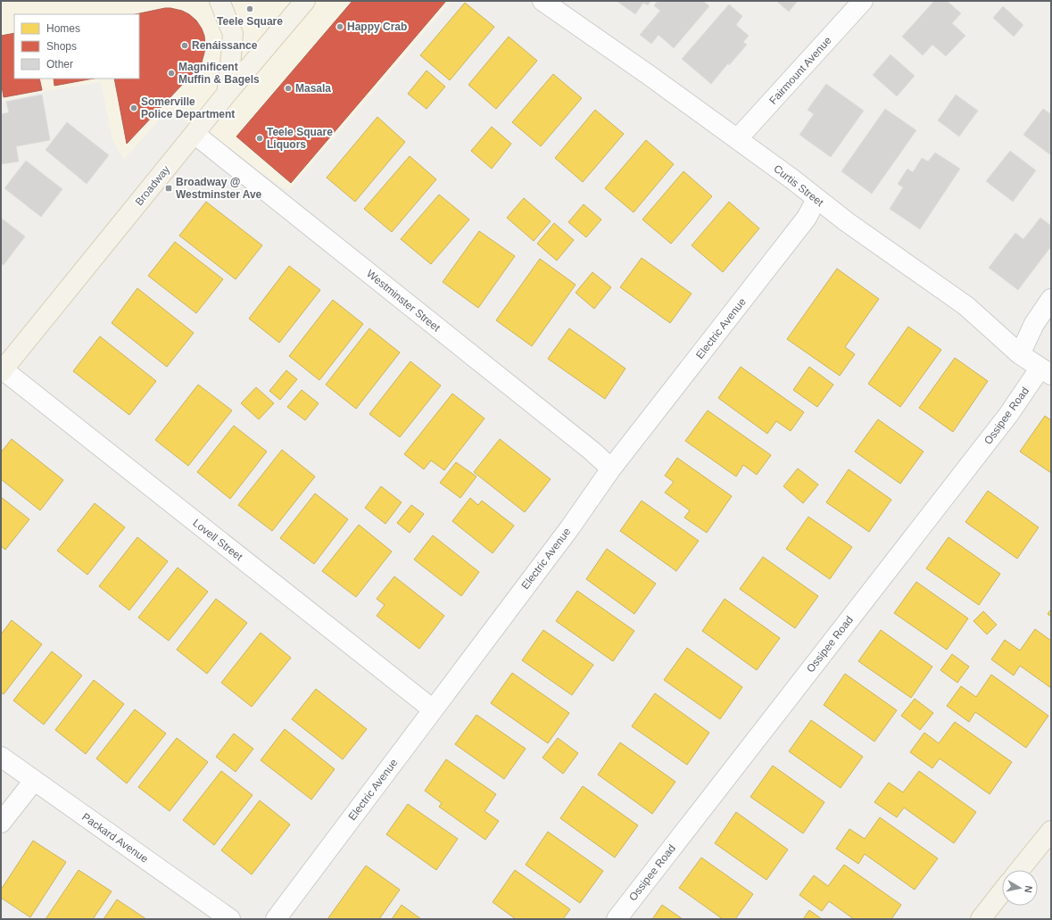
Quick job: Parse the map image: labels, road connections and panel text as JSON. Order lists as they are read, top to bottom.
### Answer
{
  "streets": {
    "main road": ["Broadway"],
    "street": [
      "Fairmount Avenue",
      "Curtis Street",
      "Westminster Street",
      "Electric Avenue",
      "Ossipee Road",
      "Lovell Street",
      "Packard Avenue"
    ]
  },
  "crossings": [
    ["Fairmount Avenue", "Curtis Street"],
    ["Broadway", "Westminster Street"],
    ["Broadway", "Lovell Street"],
    ["Curtis Street", "Electric Avenue"],
    ["Curtis Street", "Ossipee Road"],
    ["Westminster Street", "Electric Avenue"],
    ["Electric Avenue", "Lovell Street"]
  ],
  "places": {
    "other": [
      "Teele Square",
      "Happy Crab",
      "Renáissance",
      "Magnificent Muffin & Bagels",
      "Masala",
      "Somerville Police Department",
      "Teele Square Liquors"
    ],
    "transit": ["Broadway @ Westminster Ave"]
  },
  "legend": ["Homes", "Shops", "Other"],
  "north": "right"
}
